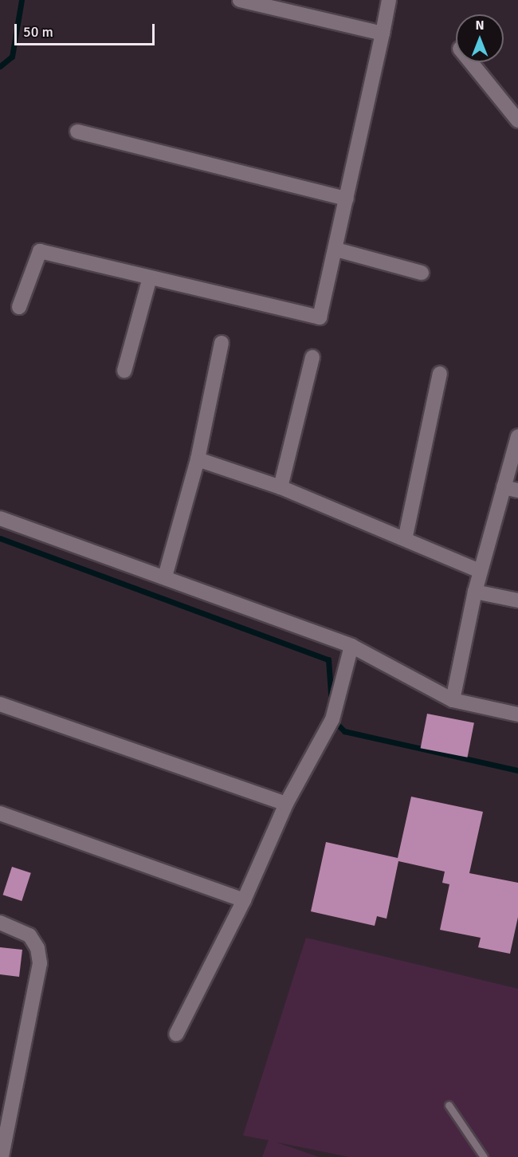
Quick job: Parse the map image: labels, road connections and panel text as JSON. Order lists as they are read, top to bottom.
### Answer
{
  "scale_bar": "50 m",
  "north": "top"
}
